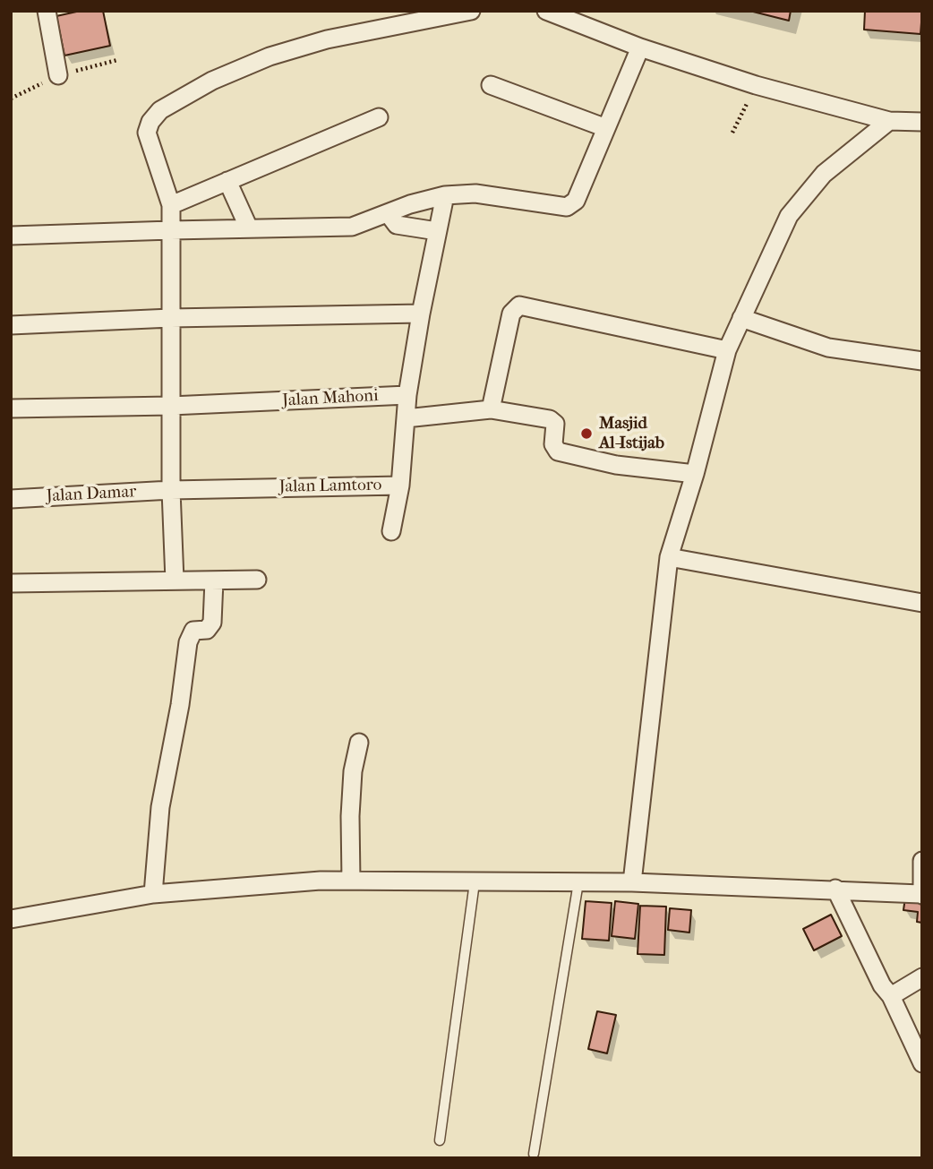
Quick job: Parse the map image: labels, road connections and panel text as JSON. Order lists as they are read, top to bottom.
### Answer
{
  "streets": {
    "street": ["Jalan Mahoni", "Jalan Lamtoro", "Jalan Damar"]
  },
  "crossings": [
    ["Jalan Mahoni", "Jalan Lamtoro"],
    ["Jalan Lamtoro", "Jalan Damar"]
  ],
  "places": ["Masjid Al-Istijab"]
}
